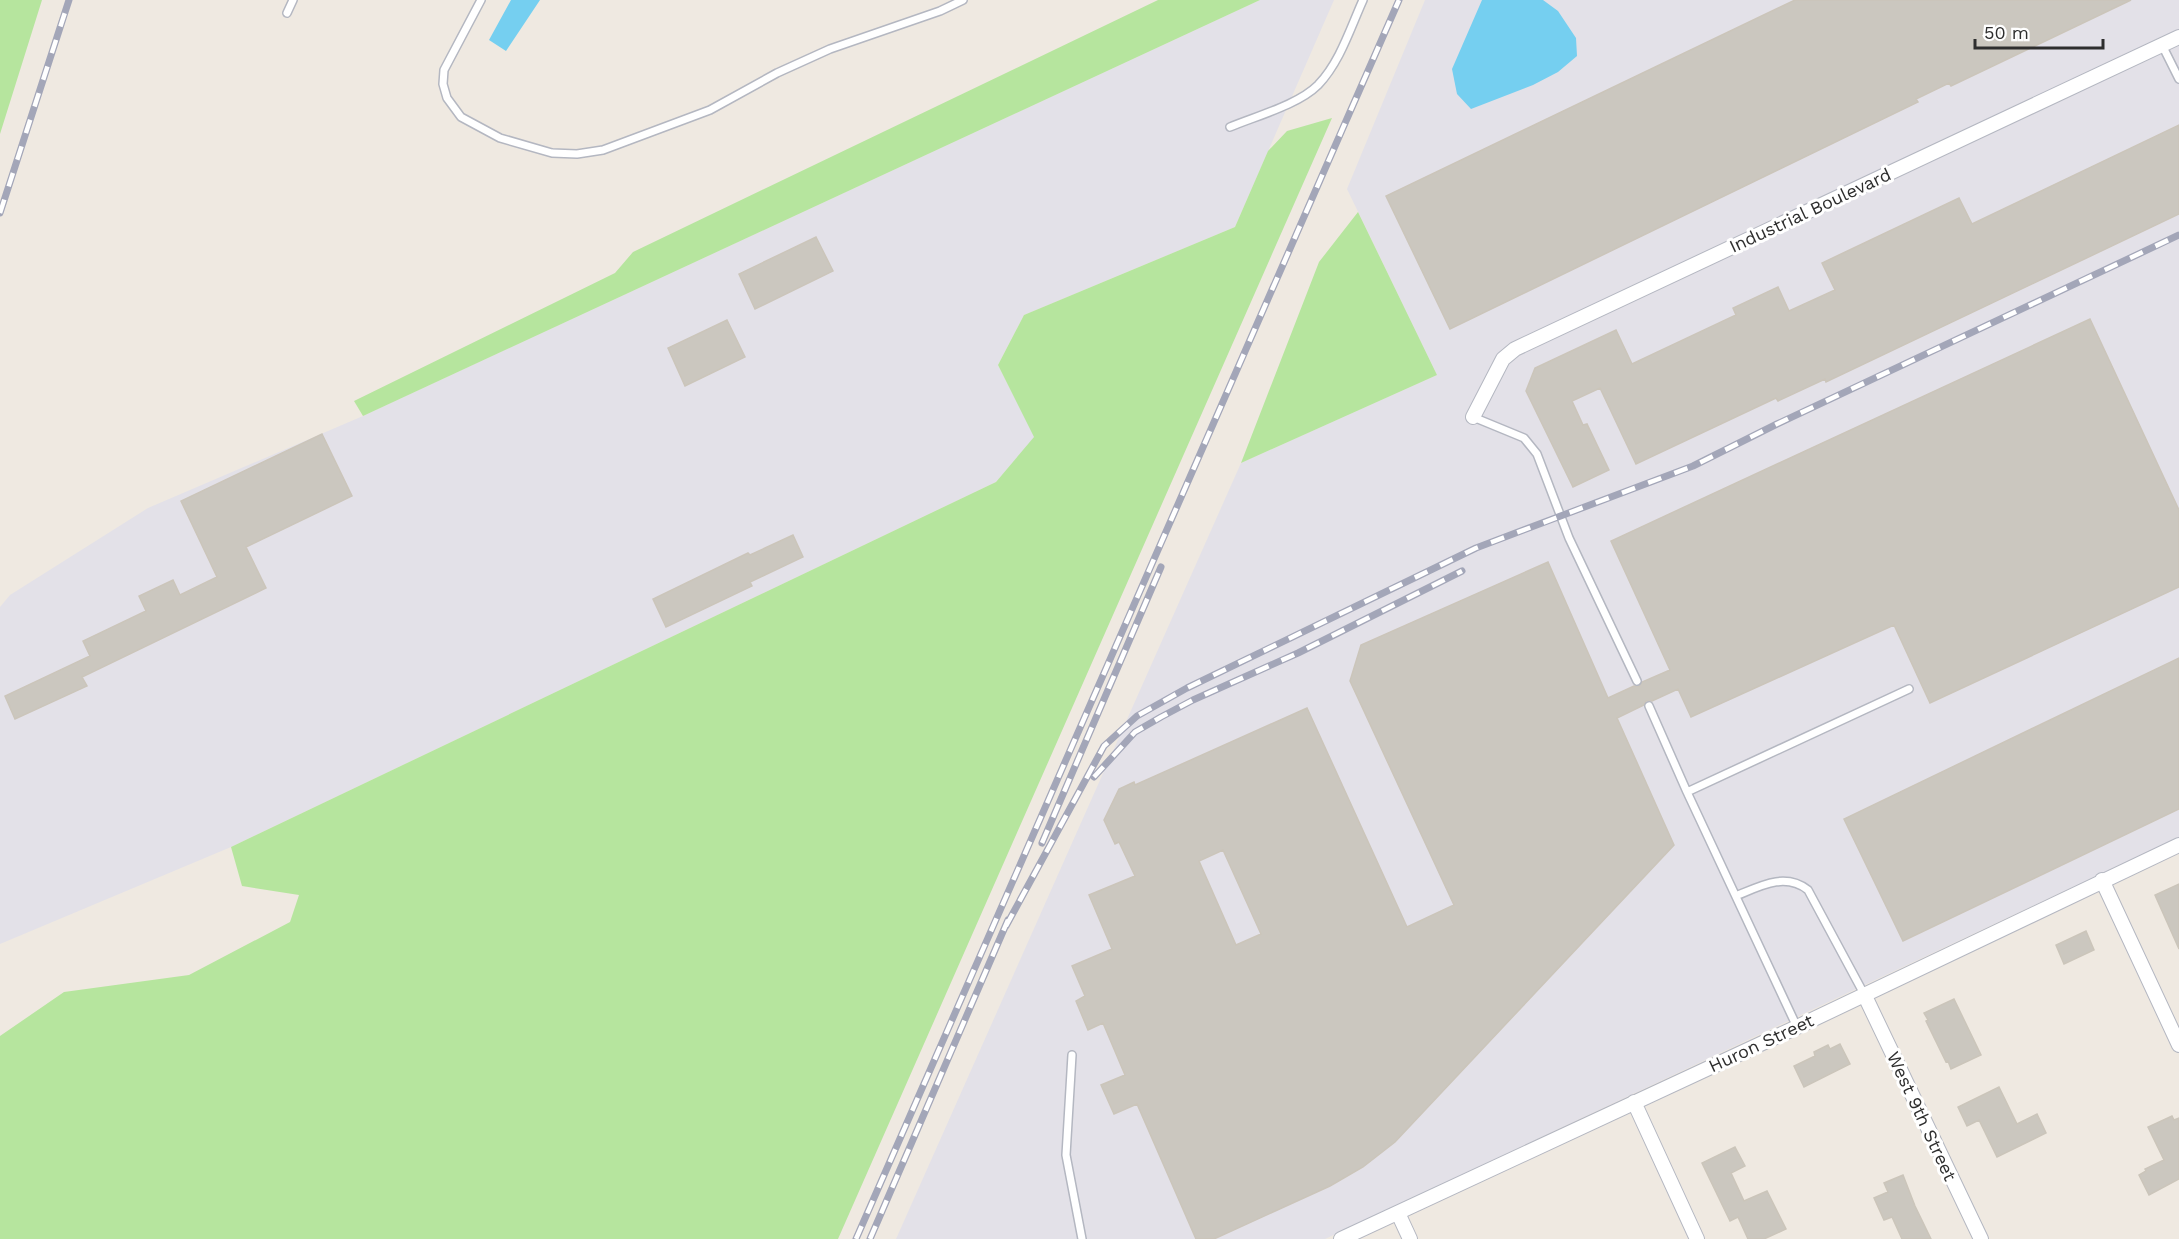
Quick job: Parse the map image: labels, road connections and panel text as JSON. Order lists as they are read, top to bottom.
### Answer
{
  "streets": {
    "street": ["Industrial Boulevard", "Huron Street", "West 9th Street"]
  },
  "crossings": [
    ["Huron Street", "West 9th Street"]
  ],
  "scale_bar": "50 m"
}
